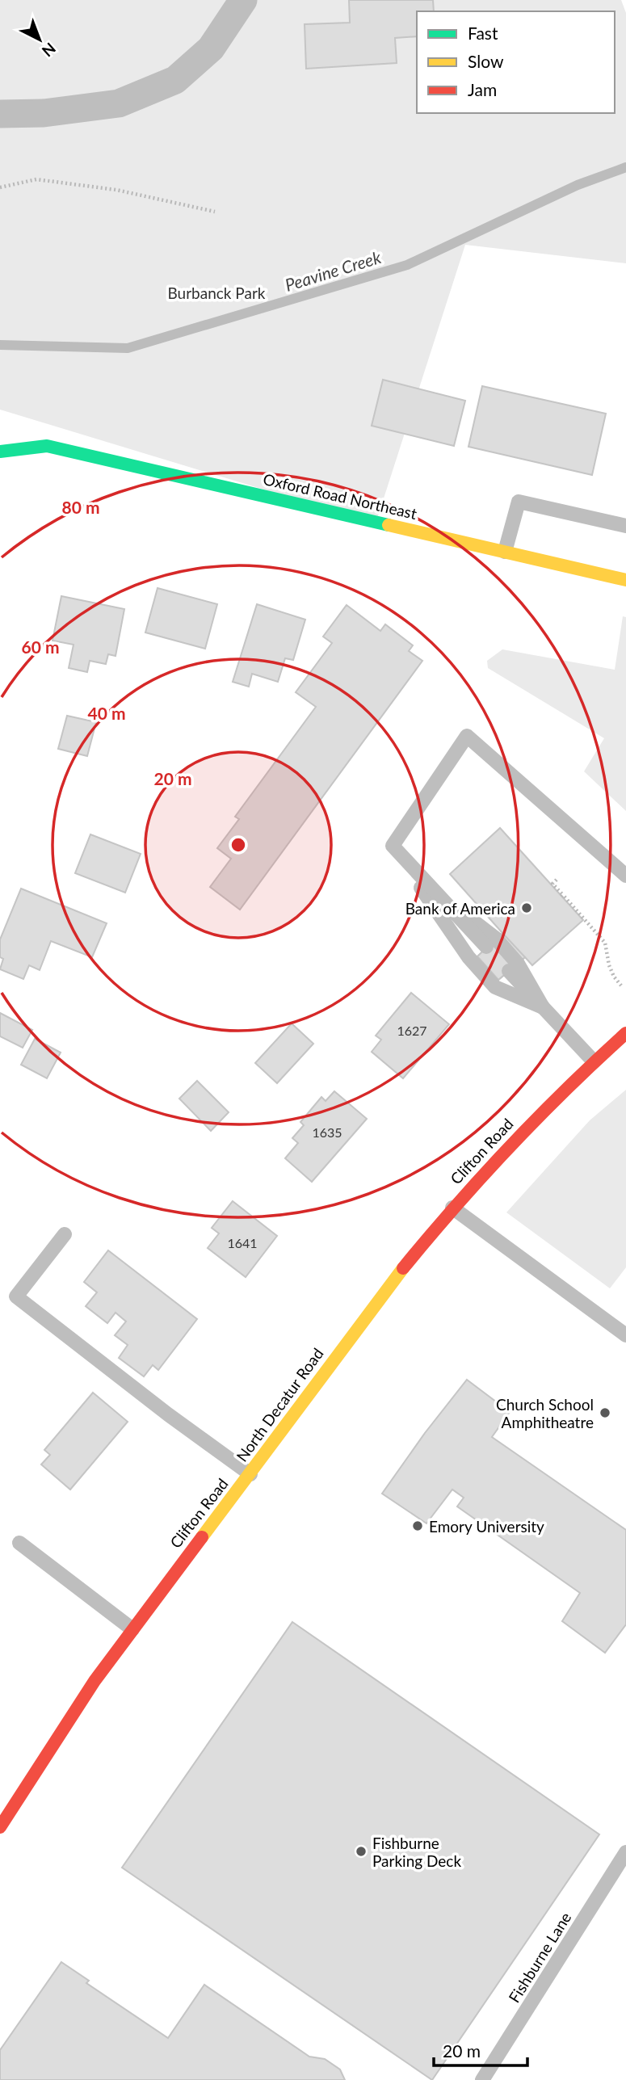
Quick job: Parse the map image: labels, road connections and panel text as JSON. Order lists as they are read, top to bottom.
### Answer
{
  "streets": {
    "main road": ["Oxford Road Northeast", "Clifton Road"],
    "lane": ["Fishburne Lane"]
  },
  "water": ["Peavine Creek"],
  "parks": ["Burbanck Park"],
  "places": [
    "Bank of America",
    "Church School Amphitheatre",
    "Emory University",
    "Fishburne Parking Deck"
  ],
  "house_numbers": ["1627", "1635", "1641"],
  "legend": ["Fast", "Slow", "Jam"],
  "scale_bar": "20 m",
  "north": "bottom right",
  "rings": [
    "80 m",
    "60 m",
    "40 m",
    "20 m"
  ]
}
